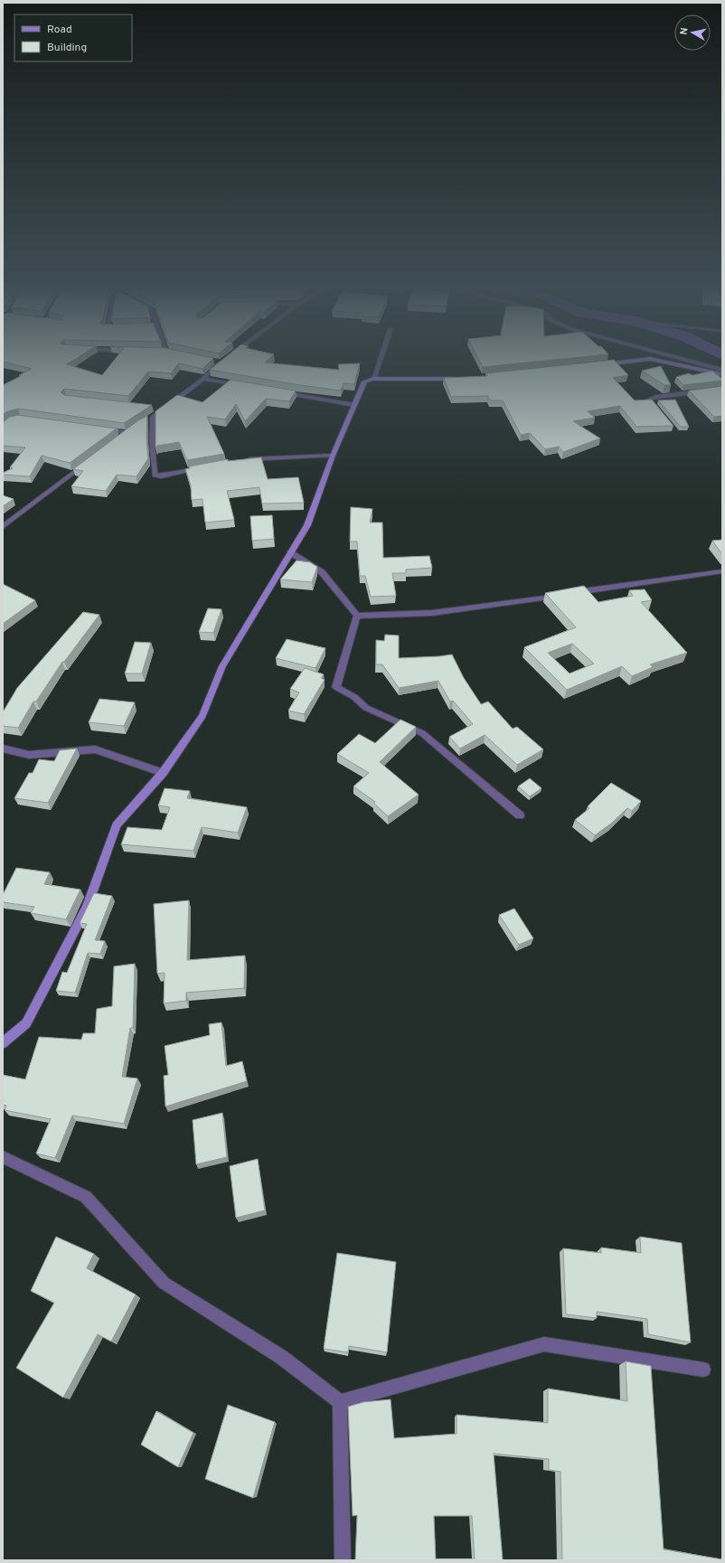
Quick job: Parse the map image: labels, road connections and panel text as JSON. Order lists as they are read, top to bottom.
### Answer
{
  "legend": ["Road", "Building"],
  "north": "left"
}
